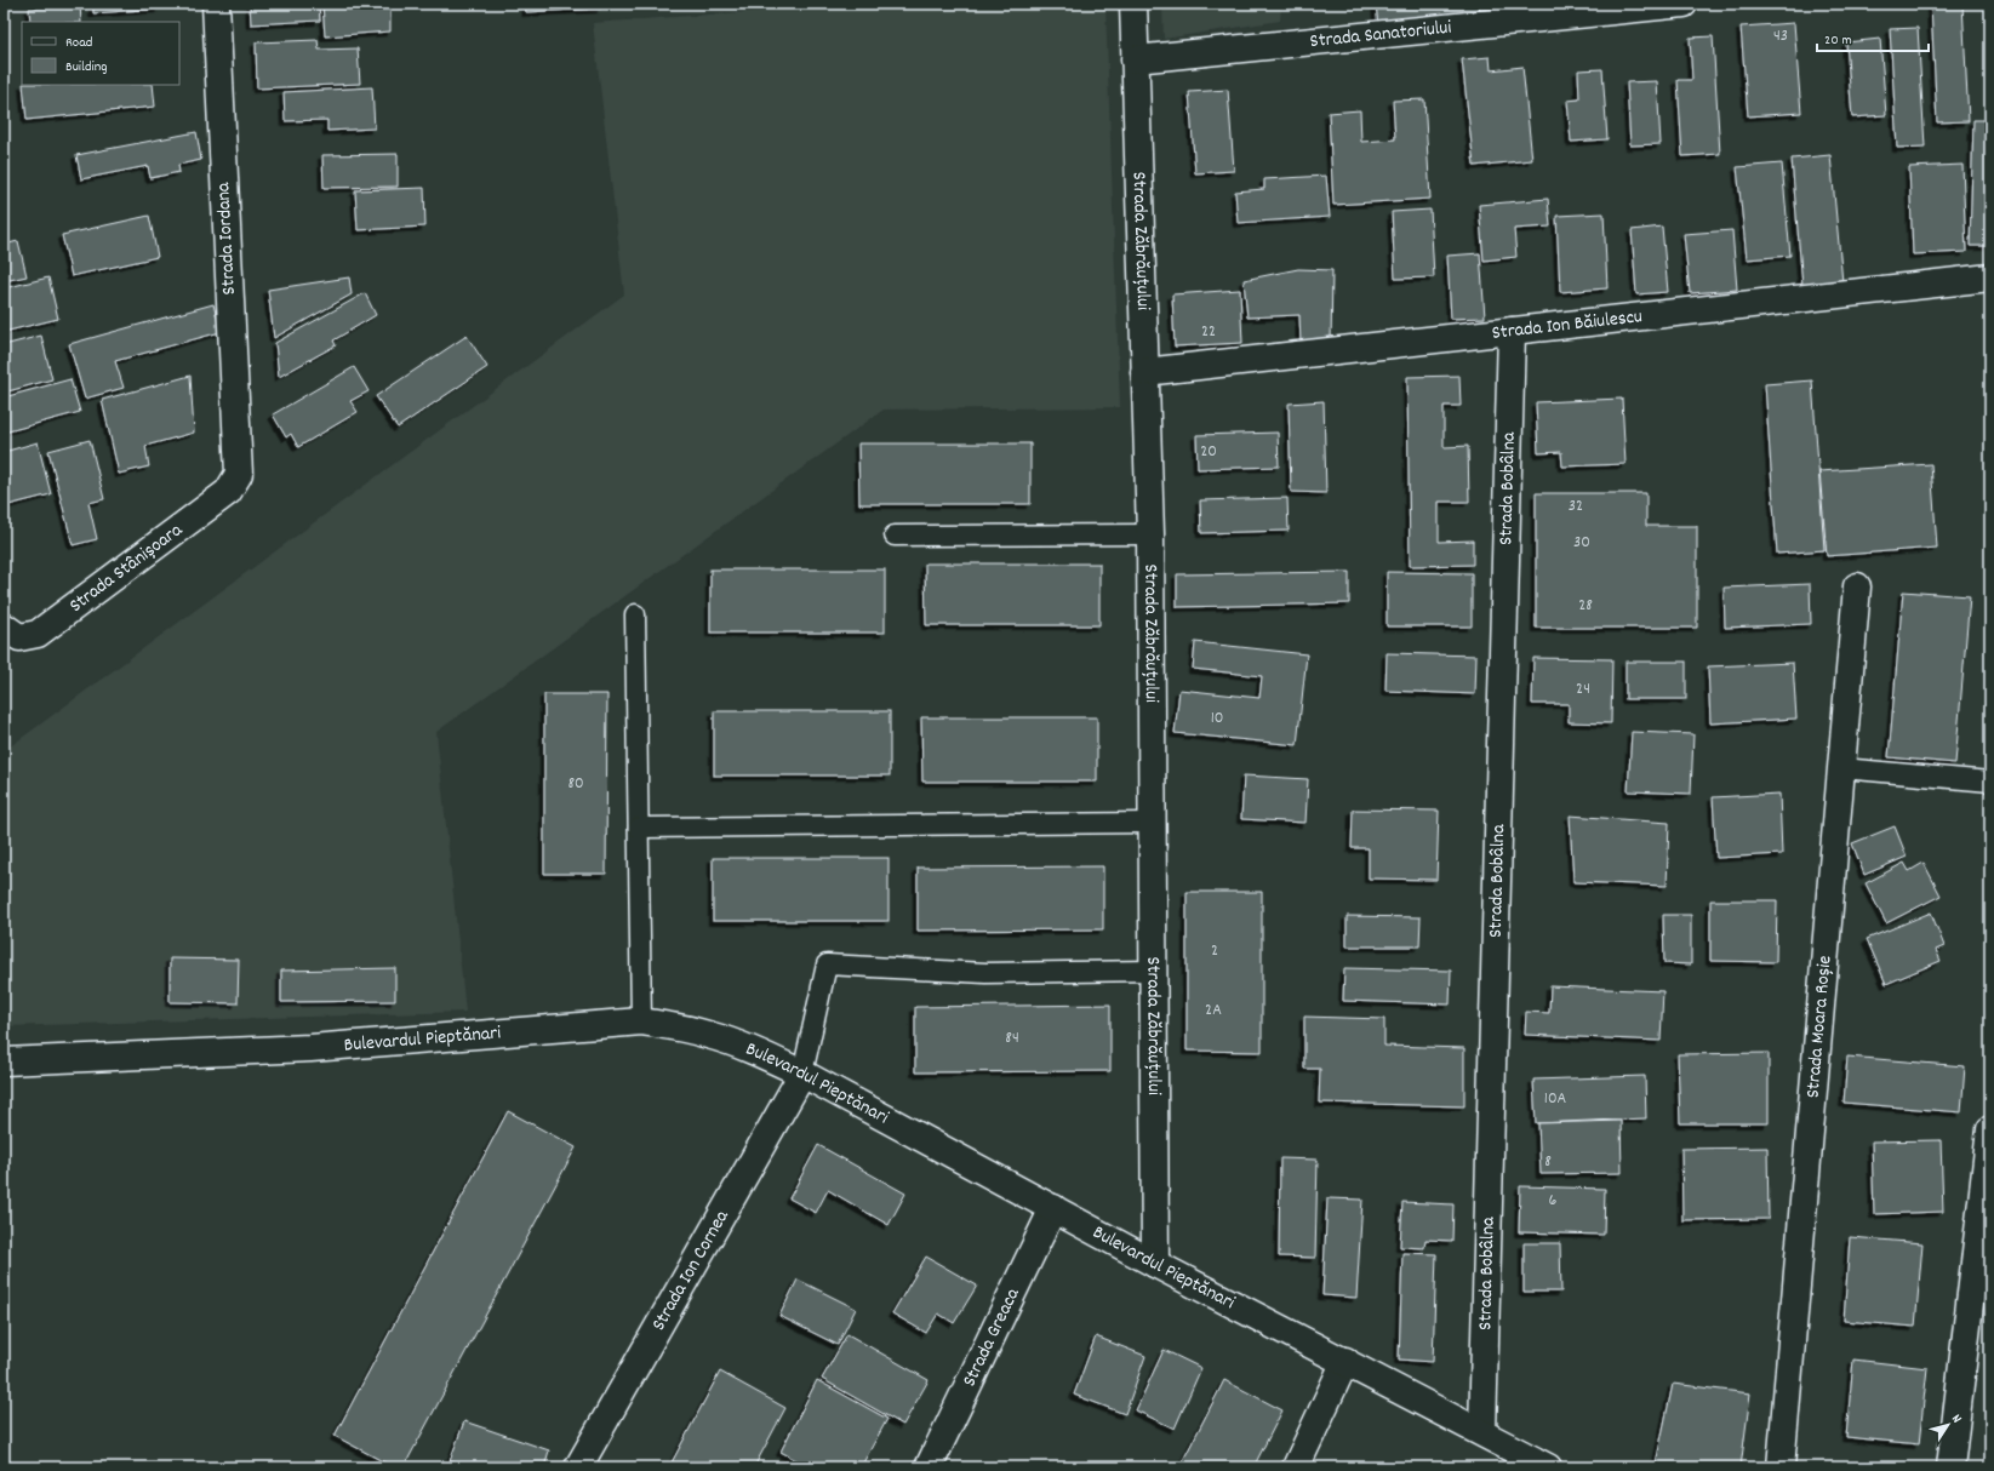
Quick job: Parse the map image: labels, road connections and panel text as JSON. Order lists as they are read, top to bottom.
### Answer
{
  "streets": {
    "street": [
      "Strada Sanatoriului",
      "Strada Iordana",
      "Strada Zăbrăuțului",
      "Strada Ion Băiulescu",
      "Strada Bobâlna",
      "Strada Stânișoara",
      "Strada Moara Roșie",
      "Bulevardul Pieptănari",
      "Strada Ion Cornea",
      "Strada Greaca"
    ]
  },
  "crossings": [
    ["Strada Sanatoriului", "Strada Zăbrăuțului"],
    ["Strada Iordana", "Strada Stânișoara"],
    ["Strada Zăbrăuțului", "Strada Ion Băiulescu"],
    ["Strada Zăbrăuțului", "Bulevardul Pieptănari"],
    ["Strada Ion Băiulescu", "Strada Bobâlna"],
    ["Strada Bobâlna", "Bulevardul Pieptănari"],
    ["Bulevardul Pieptănari", "Strada Ion Cornea"],
    ["Bulevardul Pieptănari", "Strada Greaca"]
  ],
  "house_numbers": [
    "43",
    "22",
    "20",
    "32",
    "30",
    "28",
    "24",
    "10",
    "80",
    "2",
    "2A",
    "84",
    "10A",
    "8",
    "6"
  ],
  "legend": ["Road", "Building"],
  "scale_bar": "20 m",
  "north": "top right"
}
